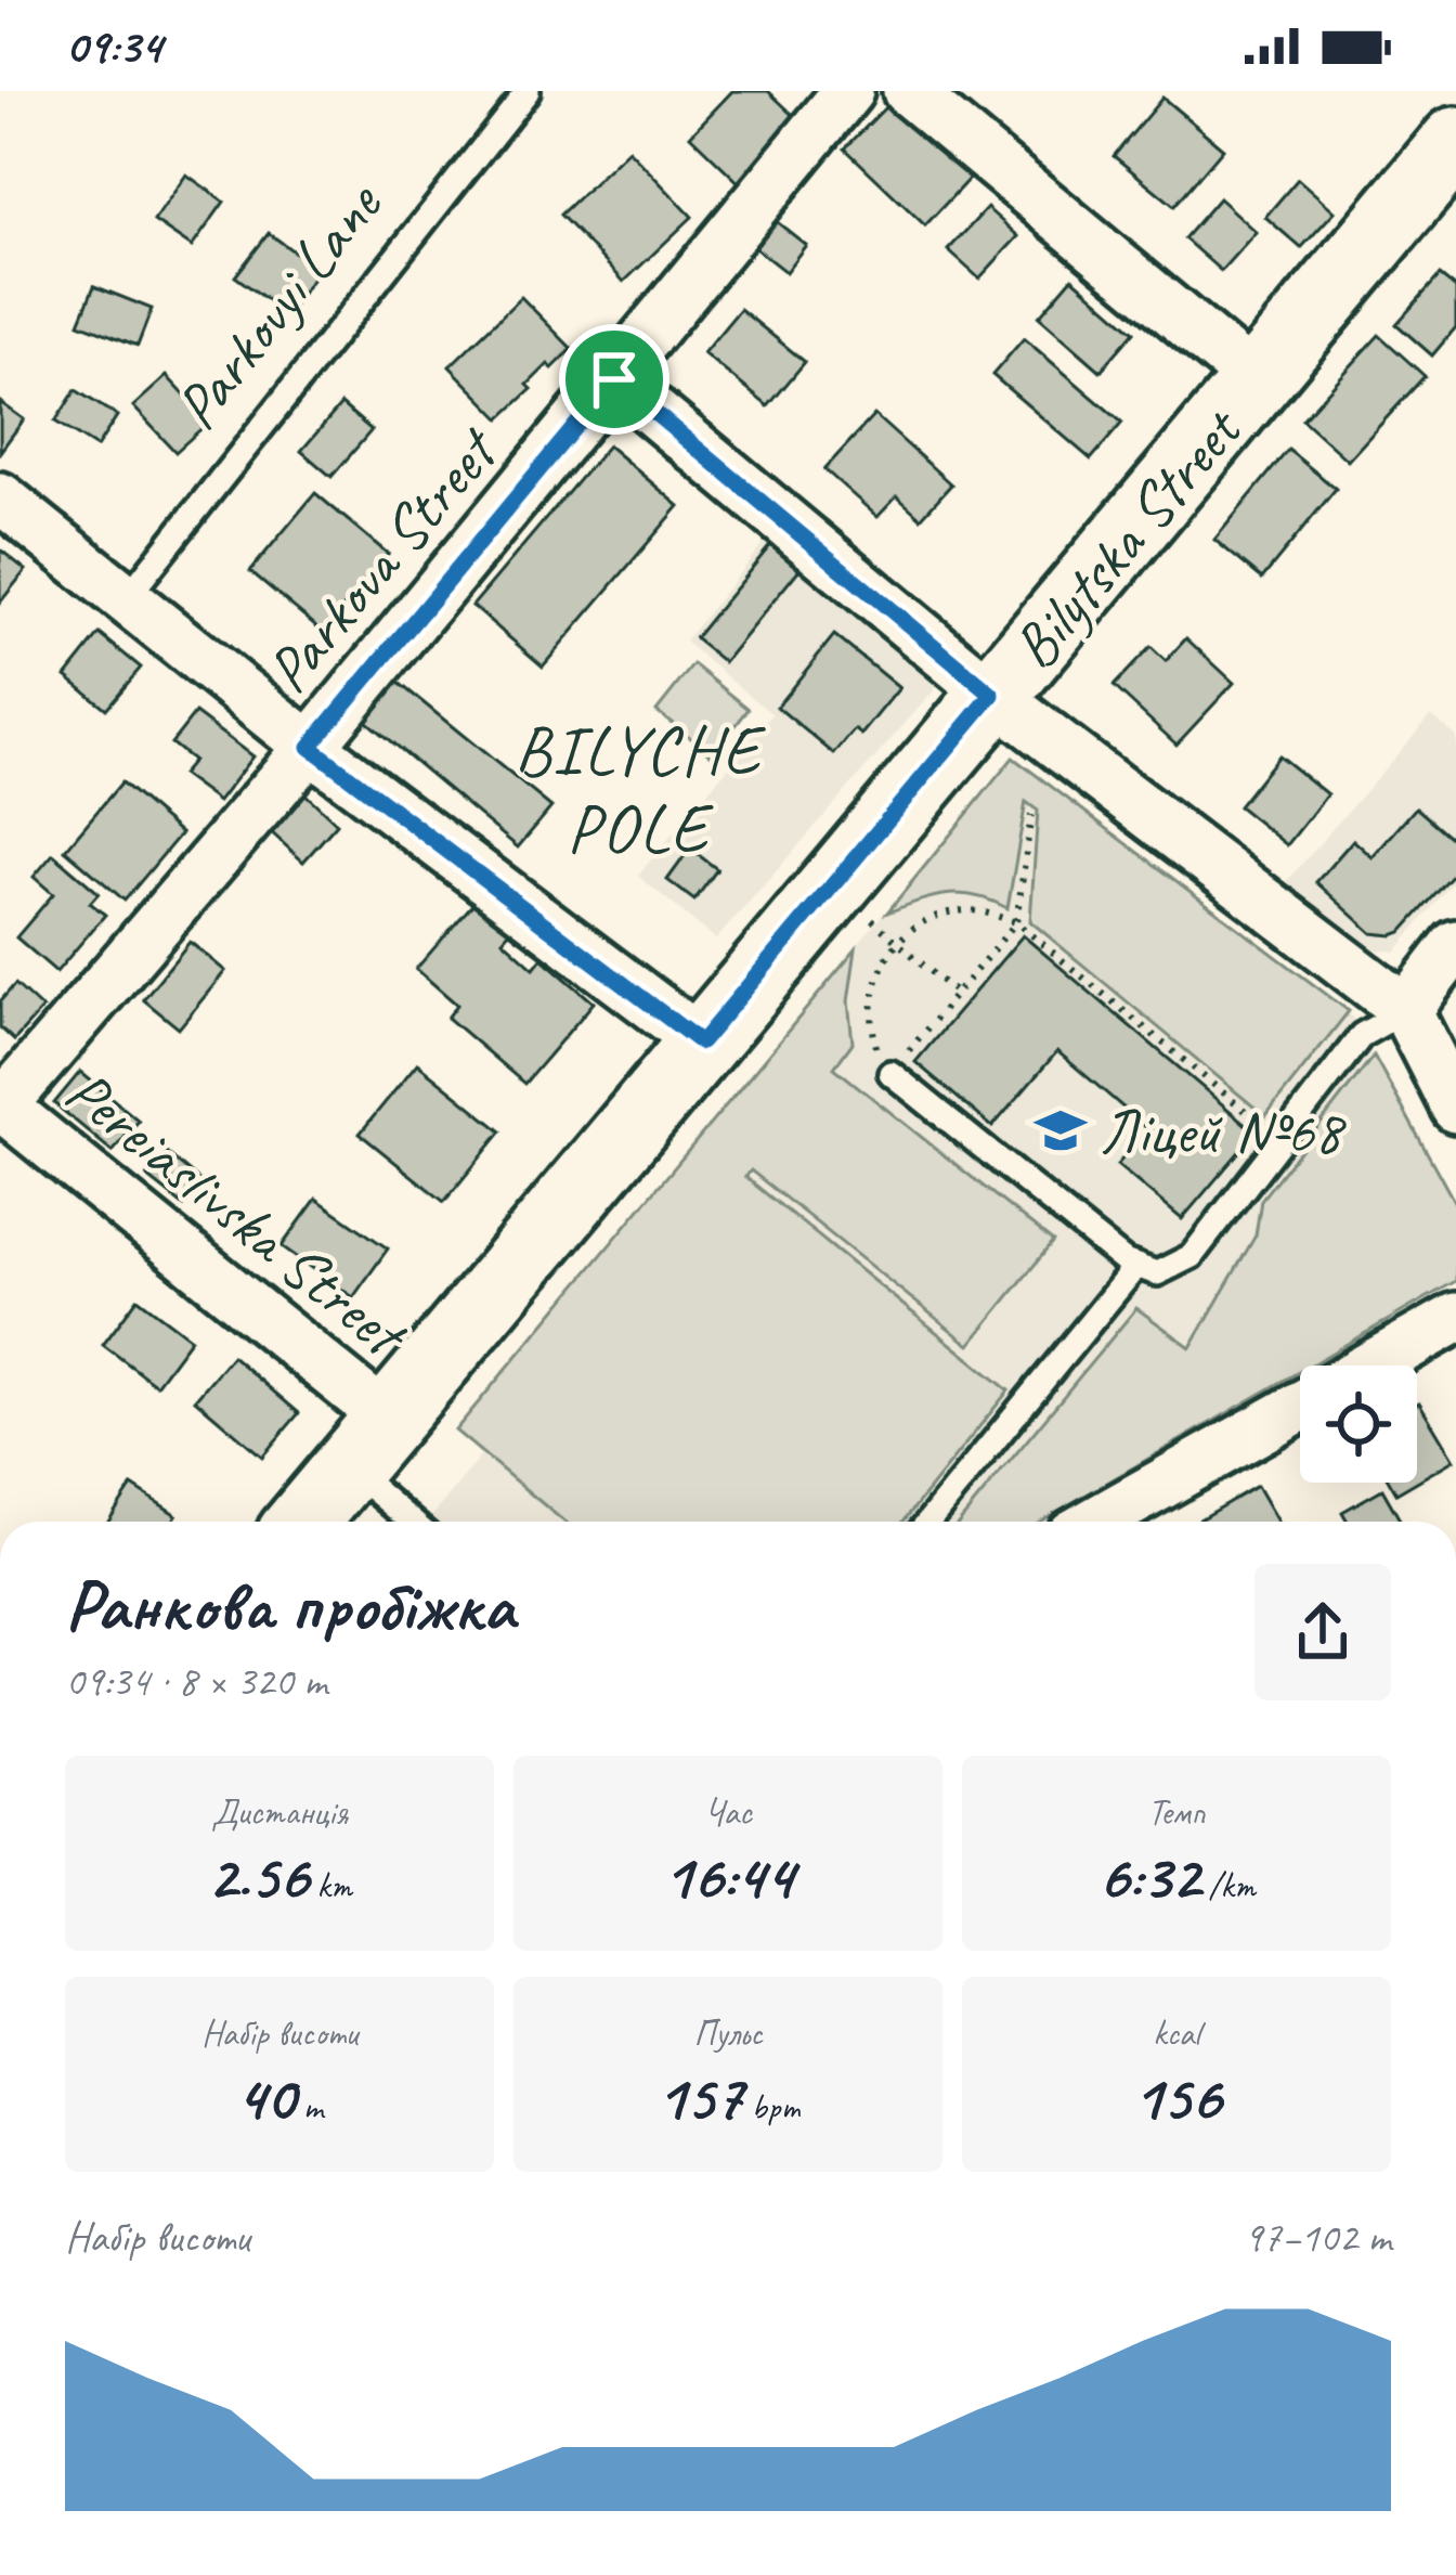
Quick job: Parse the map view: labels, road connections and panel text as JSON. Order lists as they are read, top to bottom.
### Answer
{
  "streets": {
    "main road": ["Bilytska Street"],
    "street": ["Parkova Street", "Pereiaslivska Street"],
    "lane": ["Parkovyi Lane"]
  },
  "crossings": [
    ["Bilytska Street", "Pereiaslivska Street"],
    ["Parkova Street", "Pereiaslivska Street"]
  ],
  "districts": ["BILYCHE POLE"],
  "places": {
    "school or university": ["Ліцей №68"]
  },
  "page": {
    "status": "09:34",
    "heading": ["Ранкова пробіжка", "09:34 · 8 × 320 m"],
    "stats": [
      ["Дистанція", "2.56 km"],
      ["Час", "16:44"],
      ["Темп", "6:32 /km"],
      ["Набір висоти", "40 m"],
      ["Пульс", "157 bpm"],
      ["kcal", "156"]
    ],
    "chart": ["Набір висоти", "97–102 m"]
  }
}
